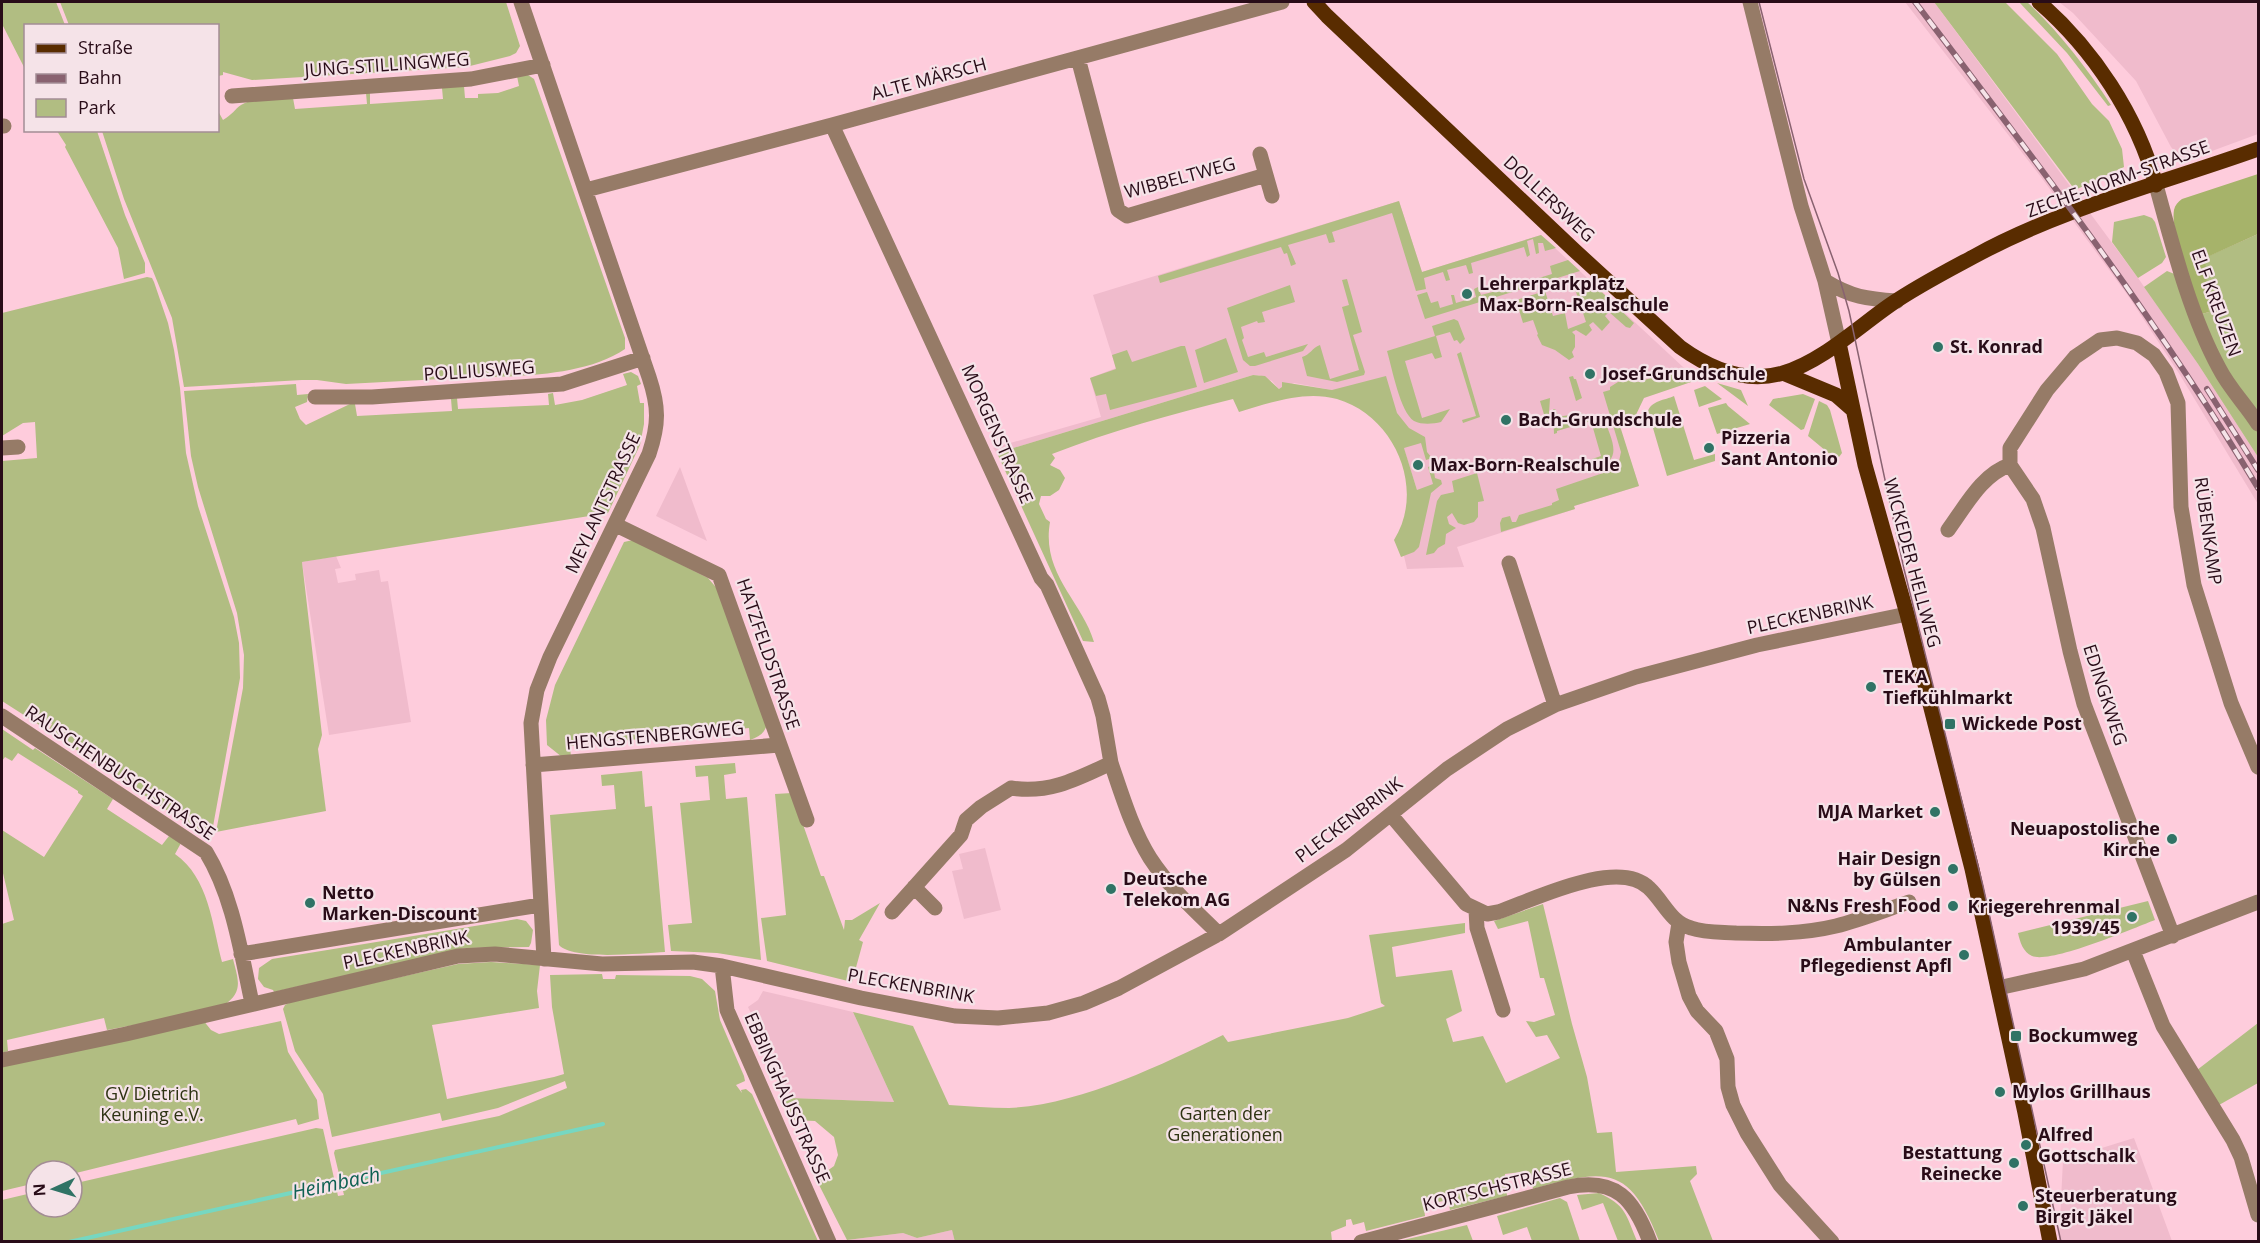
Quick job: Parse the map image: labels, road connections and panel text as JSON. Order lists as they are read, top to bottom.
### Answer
{
  "streets": {
    "main road": ["ZECHE-NORM-STRASSE", "DOLLERSWEG", "WICKEDER HELLWEG"],
    "street": [
      "JUNG-STILLINGWEG",
      "ALTE MÄRSCH",
      "WIBBELTWEG",
      "ELF KREUZEN",
      "POLLIUSWEG",
      "MORGENSTRASSE",
      "MEYLANTSTRASSE",
      "RÜBENKAMP",
      "PLECKENBRINK",
      "HATZFELDSTRASSE",
      "EDINGKWEG",
      "HENGSTENBERGWEG",
      "RAUSCHENBUSCHSTRASSE",
      "EBBINGHAUSSTRASSE",
      "KORTSCHSTRASSE"
    ]
  },
  "crossings": [
    ["JUNG-STILLINGWEG", "MEYLANTSTRASSE"],
    ["ALTE MÄRSCH", "WIBBELTWEG"],
    ["ALTE MÄRSCH", "MORGENSTRASSE"],
    ["ALTE MÄRSCH", "MEYLANTSTRASSE"],
    ["ZECHE-NORM-STRASSE", "DOLLERSWEG"],
    ["ZECHE-NORM-STRASSE", "ELF KREUZEN"],
    ["ZECHE-NORM-STRASSE", "WICKEDER HELLWEG"],
    ["DOLLERSWEG", "WICKEDER HELLWEG"],
    ["POLLIUSWEG", "MEYLANTSTRASSE"],
    ["MORGENSTRASSE", "PLECKENBRINK"],
    ["MEYLANTSTRASSE", "PLECKENBRINK"],
    ["MEYLANTSTRASSE", "HATZFELDSTRASSE"],
    ["MEYLANTSTRASSE", "HENGSTENBERGWEG"],
    ["RÜBENKAMP", "EDINGKWEG"],
    ["WICKEDER HELLWEG", "PLECKENBRINK"],
    ["PLECKENBRINK", "RAUSCHENBUSCHSTRASSE"],
    ["PLECKENBRINK", "EBBINGHAUSSTRASSE"],
    ["HATZFELDSTRASSE", "HENGSTENBERGWEG"]
  ],
  "water": ["Heimbach"],
  "parks": ["GV Dietrich Keuning e.V.", "Garten der Generationen"],
  "places": {
    "other": [
      "Lehrerparkplatz Max-Born-Realschule",
      "St. Konrad",
      "Josef-Grundschule",
      "Bach-Grundschule",
      "Pizzeria Sant Antonio",
      "Max-Born-Realschule",
      "TEKA Tiefkühlmarkt",
      "MJA Market",
      "Neuapostolische Kirche",
      "Hair Design by Gülsen",
      "Deutsche Telekom AG",
      "Netto Marken-Discount",
      "N&Ns Fresh Food",
      "Kriegerehrenmal 1939/45",
      "Ambulanter Pflegedienst Apfl",
      "Mylos Grillhaus",
      "Alfred Gottschalk",
      "Bestattung Reinecke",
      "Steuerberatung Birgit Jäkel"
    ],
    "transit": ["Wickede Post", "Bockumweg"]
  },
  "legend": ["Straße", "Bahn", "Park"],
  "north": "left"
}
